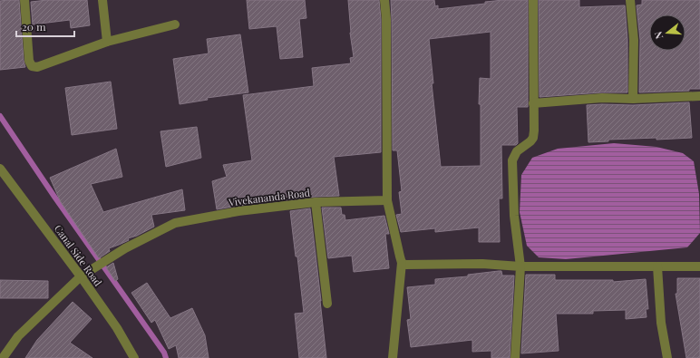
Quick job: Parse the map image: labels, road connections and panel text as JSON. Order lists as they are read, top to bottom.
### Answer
{
  "streets": {
    "street": ["Vivekananda Road", "Canal Side Road"]
  },
  "crossings": [
    ["Vivekananda Road", "Canal Side Road"]
  ],
  "scale_bar": "20 m",
  "north": "left"
}
